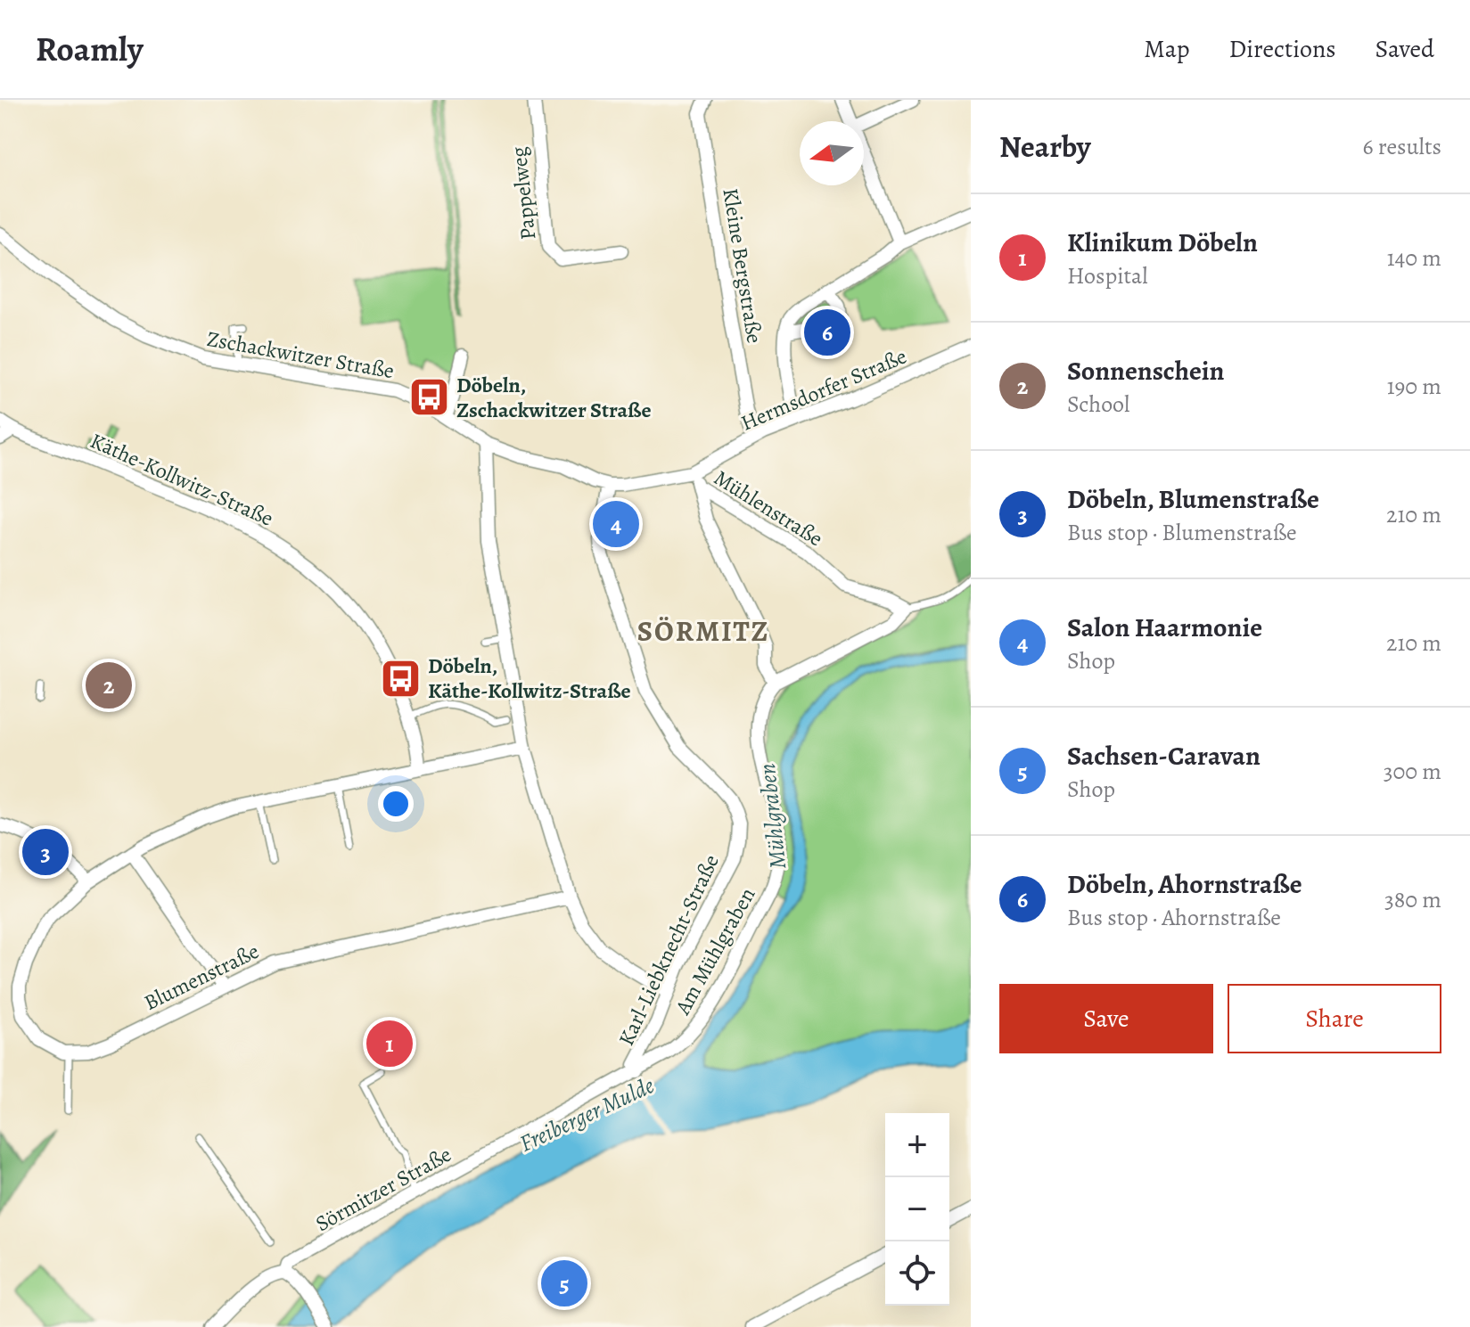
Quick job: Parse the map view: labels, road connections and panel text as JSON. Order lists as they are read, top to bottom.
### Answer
{
  "streets": {
    "street": [
      "Pappelweg",
      "Kleine Bergstraße",
      "Zschackwitzer Straße",
      "Hermsdorfer Straße",
      "Käthe-Kollwitz-Straße",
      "Mühlenstraße",
      "Karl-Liebknecht-Straße",
      "Am Mühlgraben",
      "Blumenstraße",
      "Sörmitzer Straße"
    ]
  },
  "crossings": [
    ["Kleine Bergstraße", "Hermsdorfer Straße"],
    ["Zschackwitzer Straße", "Hermsdorfer Straße"],
    ["Zschackwitzer Straße", "Karl-Liebknecht-Straße"],
    ["Hermsdorfer Straße", "Mühlenstraße"],
    ["Hermsdorfer Straße", "Karl-Liebknecht-Straße"],
    ["Karl-Liebknecht-Straße", "Am Mühlgraben"],
    ["Karl-Liebknecht-Straße", "Sörmitzer Straße"]
  ],
  "districts": ["SÖRMITZ"],
  "water": ["Mühlgraben", "Freiberger Mulde"],
  "places": {
    "bus stop": ["Döbeln, Zschackwitzer Straße", "Döbeln, Käthe-Kollwitz-Straße"]
  },
  "north": "left",
  "page": {
    "header": "Roamly",
    "nav": ["Map", "Directions", "Saved"],
    "heading": ["Nearby", "6 results"],
    "list": [
      {
        "mark": "1",
        "name": "Klinikum Döbeln",
        "note": "Hospital",
        "value": "140 m"
      },
      {
        "mark": "2",
        "name": "Sonnenschein",
        "note": "School",
        "value": "190 m"
      },
      {
        "mark": "3",
        "name": "Döbeln, Blumenstraße",
        "note": "Bus stop · Blumenstraße",
        "value": "210 m"
      },
      {
        "mark": "4",
        "name": "Salon Haarmonie",
        "note": "Shop",
        "value": "210 m"
      },
      {
        "mark": "5",
        "name": "Sachsen-Caravan",
        "note": "Shop",
        "value": "300 m"
      },
      {
        "mark": "6",
        "name": "Döbeln, Ahornstraße",
        "note": "Bus stop · Ahornstraße",
        "value": "380 m"
      }
    ],
    "pins": [
      "6",
      "4",
      "2",
      "3",
      "1",
      "5"
    ],
    "buttons": ["Save", "Share"],
    "map_buttons": ["+", "−"]
  }
}
